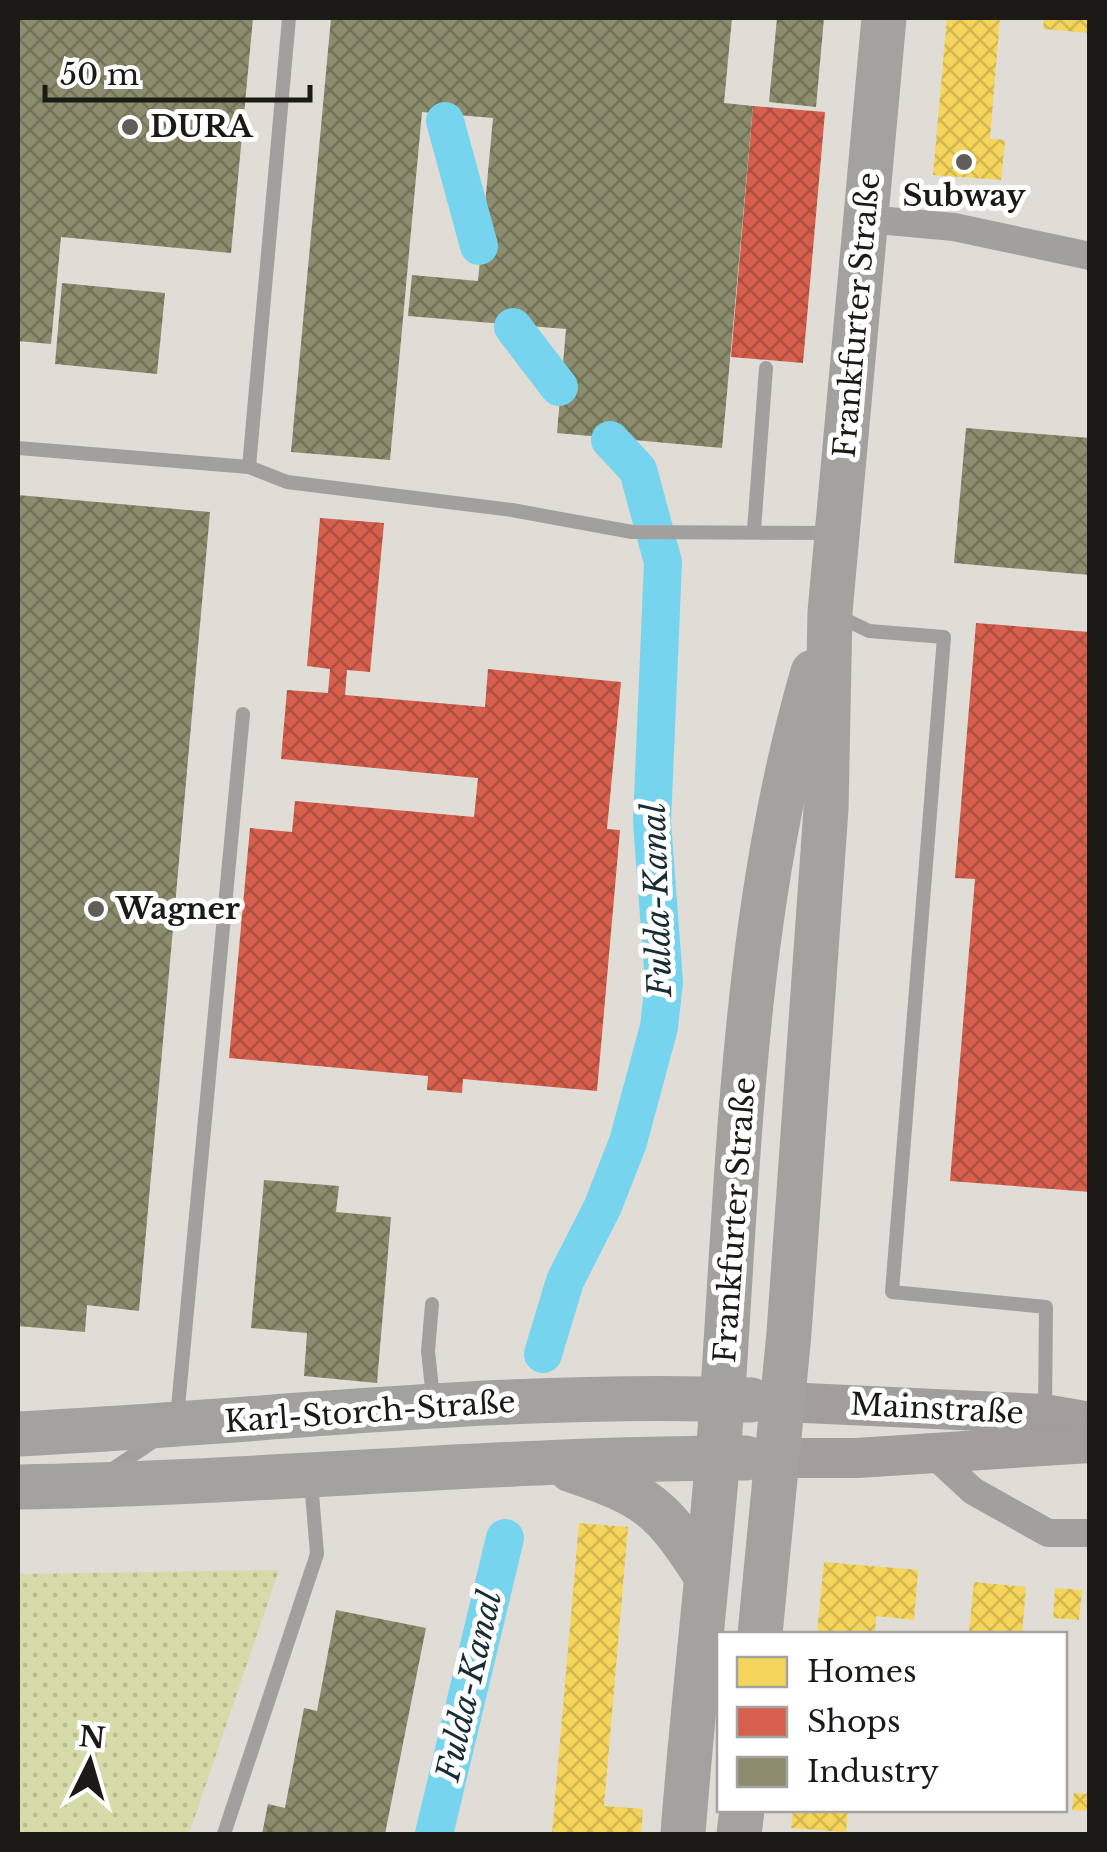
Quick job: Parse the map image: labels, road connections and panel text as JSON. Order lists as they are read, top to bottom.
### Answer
{
  "streets": {
    "main road": ["Frankfurter Straße", "Mainstraße", "Karl-Storch-Straße"]
  },
  "crossings": [
    ["Frankfurter Straße", "Mainstraße"],
    ["Frankfurter Straße", "Karl-Storch-Straße"],
    ["Mainstraße", "Karl-Storch-Straße"]
  ],
  "water": ["Fulda-Kanal"],
  "places": ["DURA", "Subway", "Wagner"],
  "legend": ["Homes", "Shops", "Industry"],
  "scale_bar": "50 m",
  "north": "top"
}
